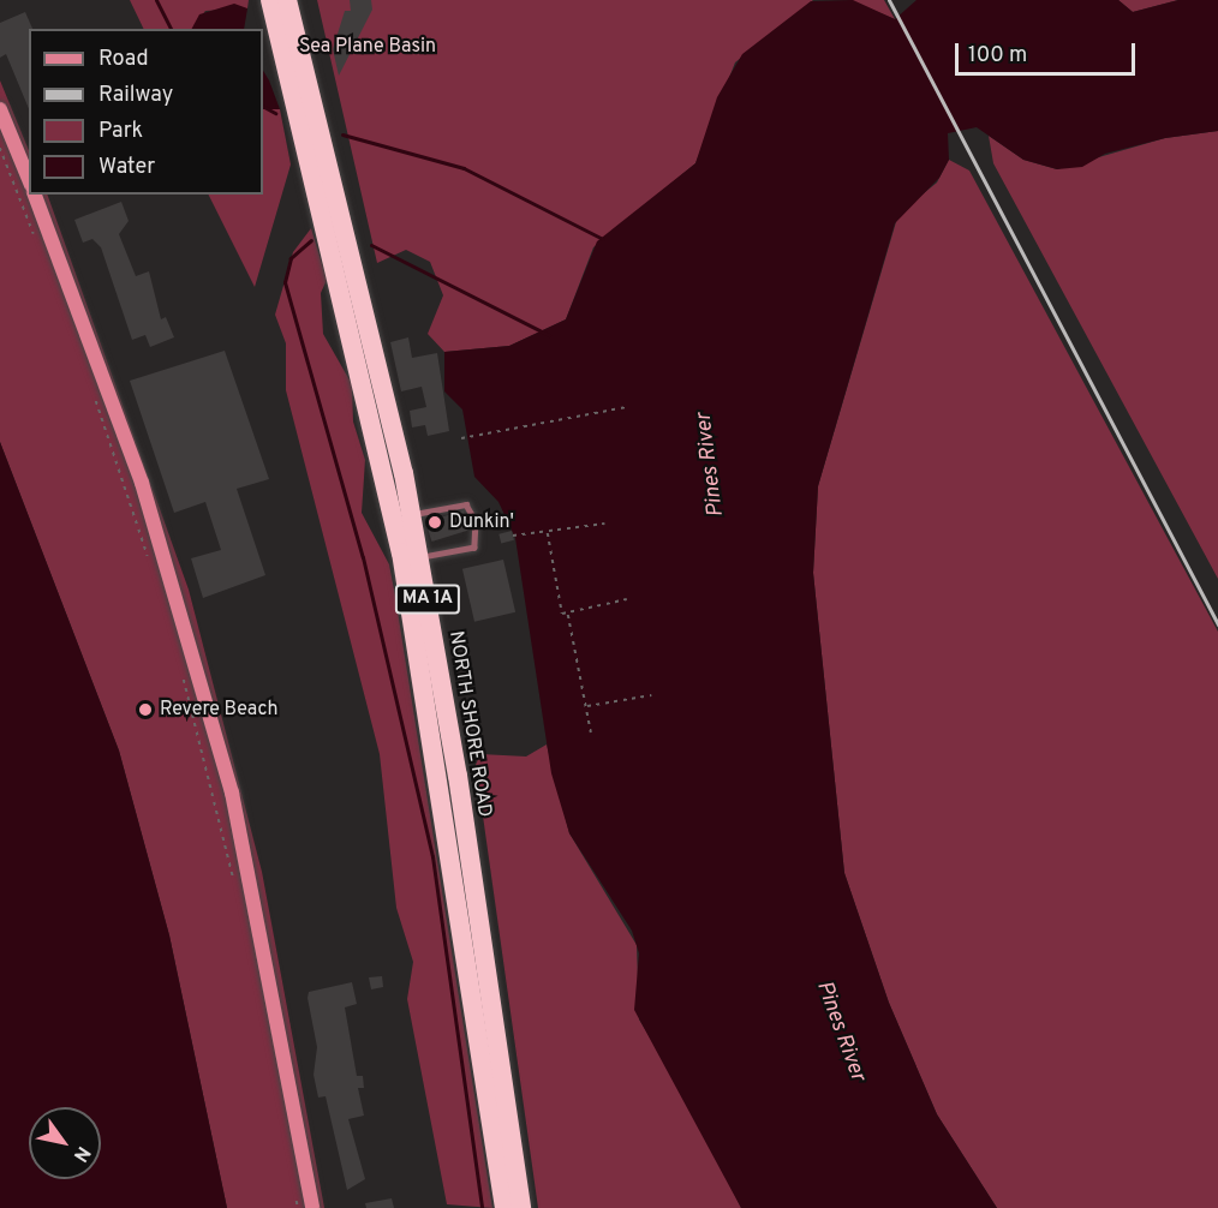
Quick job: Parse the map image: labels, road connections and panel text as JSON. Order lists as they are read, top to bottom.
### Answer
{
  "streets": {
    "highway": ["MA 1A", "NORTH SHORE ROAD"]
  },
  "water": ["Pines River"],
  "parks": ["Sea Plane Basin"],
  "places": ["Dunkin'", "Revere Beach"],
  "legend": [
    "Road",
    "Railway",
    "Park",
    "Water"
  ],
  "scale_bar": "100 m",
  "north": "bottom right"
}
